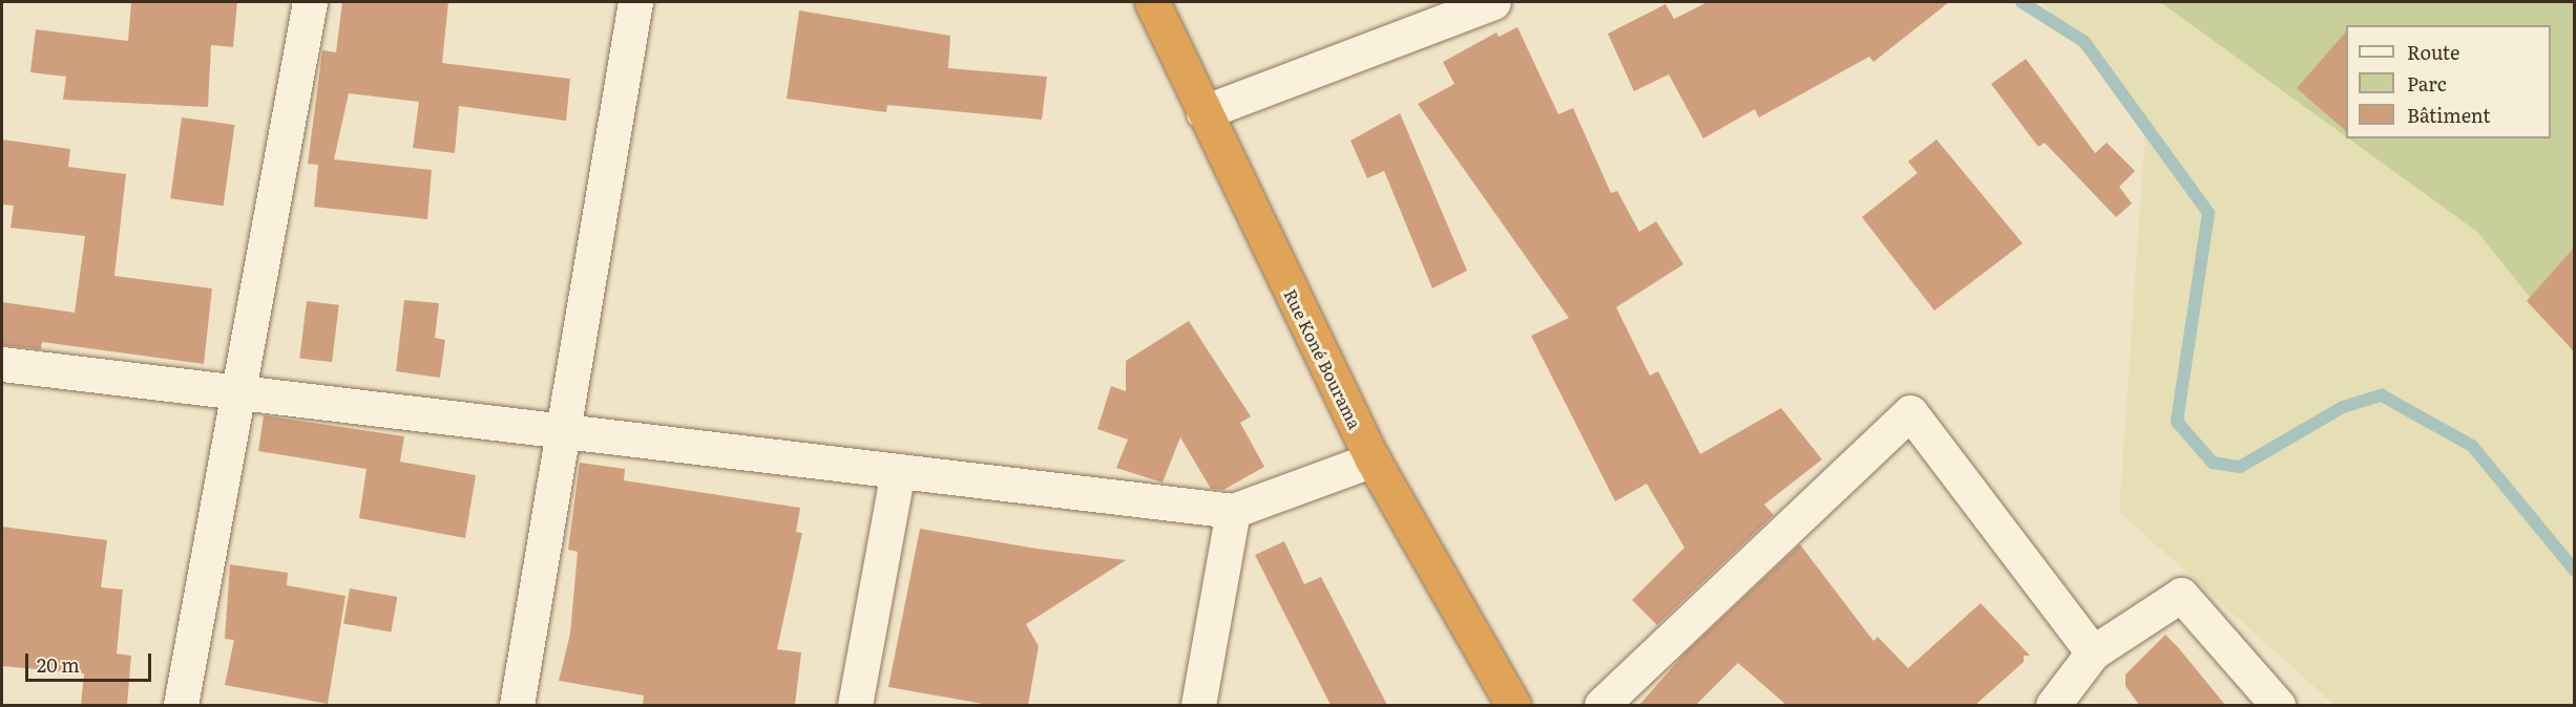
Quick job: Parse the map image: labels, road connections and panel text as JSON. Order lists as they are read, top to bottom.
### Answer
{
  "streets": {
    "highway": ["Rue Koné Bourama"]
  },
  "legend": ["Route", "Parc", "Bâtiment"],
  "scale_bar": "20 m"
}
